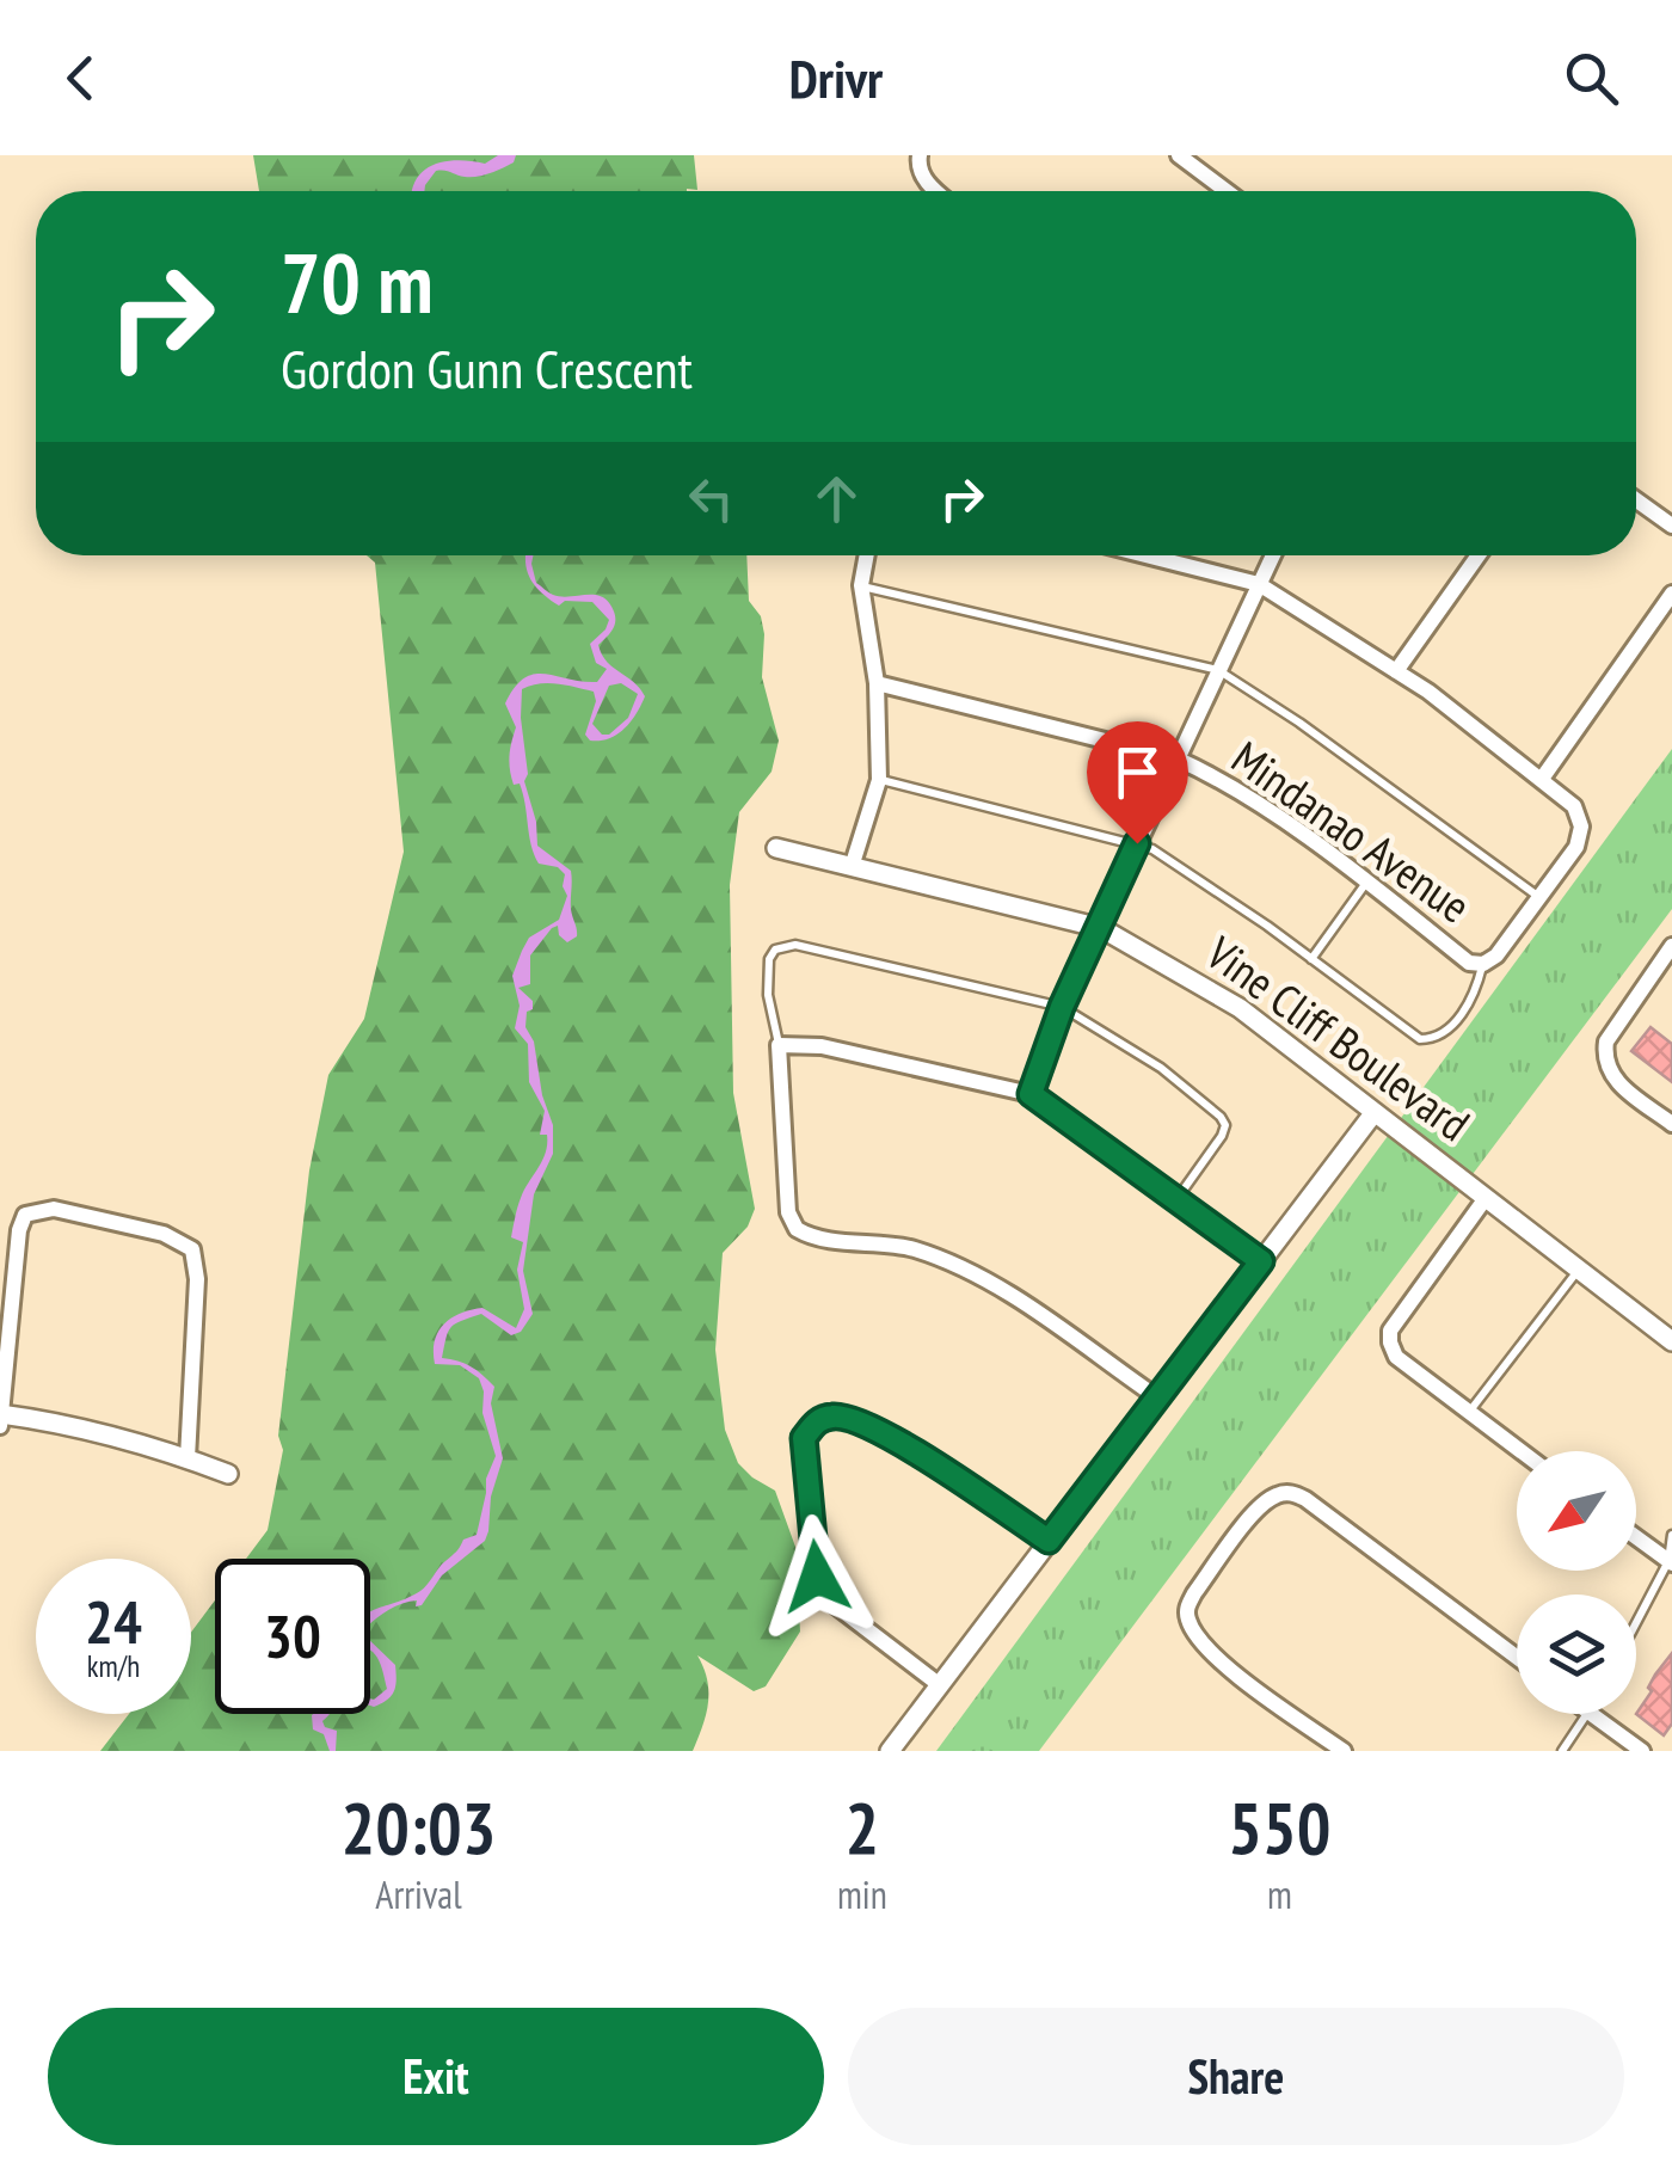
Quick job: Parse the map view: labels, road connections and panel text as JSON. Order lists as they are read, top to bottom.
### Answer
{
  "streets": {
    "street": ["Mindanao Avenue", "Vine Cliff Boulevard"]
  },
  "north": "bottom left",
  "page": {
    "header": "Drivr",
    "turn": ["70 m", "Gordon Gunn Crescent"],
    "speed": "24 km/h",
    "limit": "30",
    "eta": [
      "20:03",
      "Arrival",
      "2",
      "min",
      "550",
      "m"
    ],
    "buttons": ["Exit", "Share"]
  }
}
